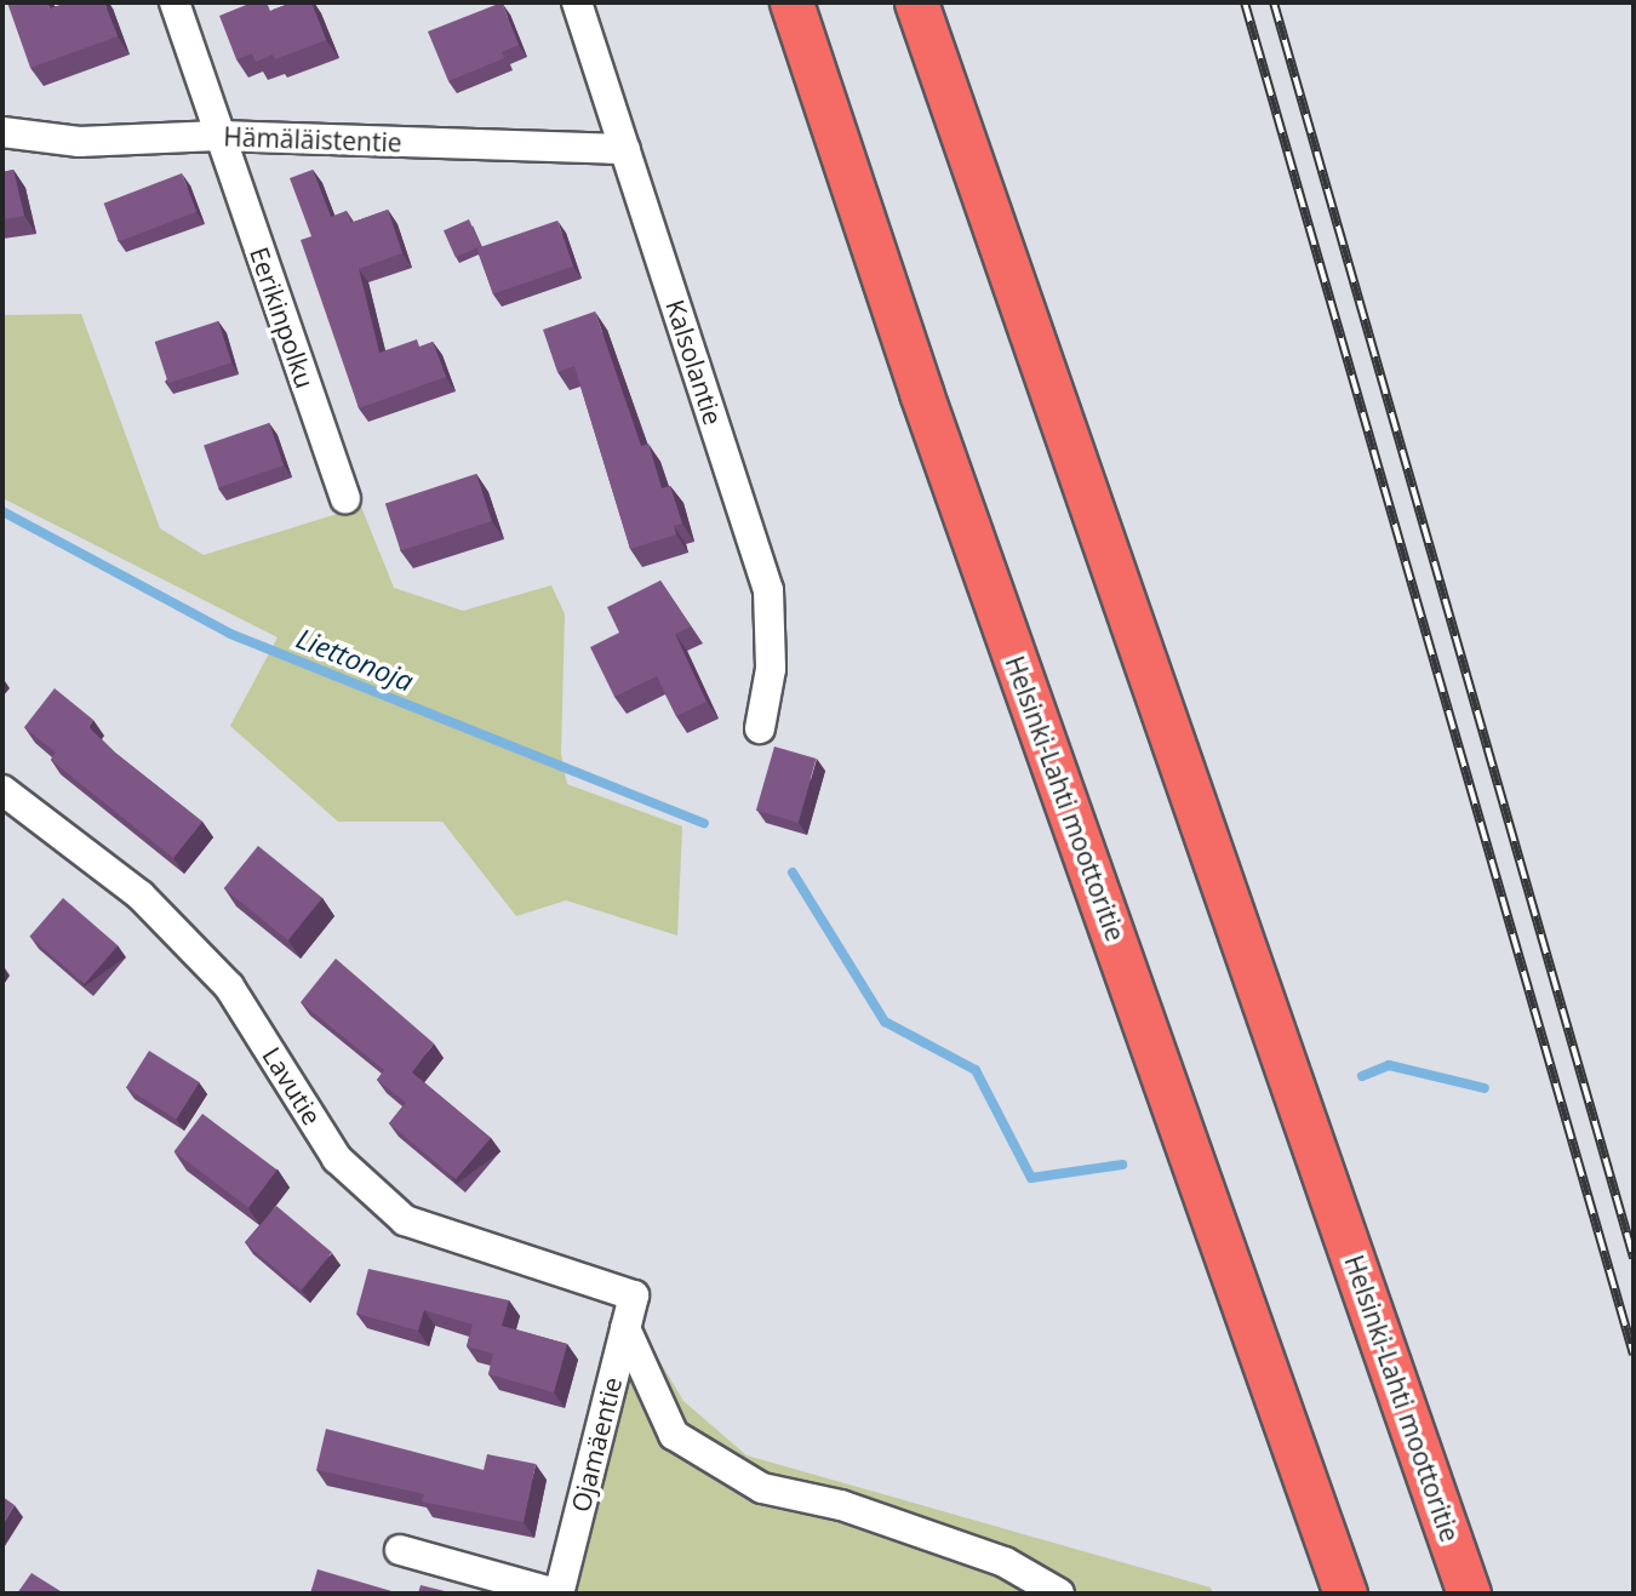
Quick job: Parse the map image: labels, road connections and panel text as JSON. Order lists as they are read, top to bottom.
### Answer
{
  "streets": {
    "highway": ["Helsinki-Lahti moottoritie"],
    "street": [
      "Hämäläistentie",
      "Eerikinpolku",
      "Kalsolantie",
      "Lavutie",
      "Ojamäentie"
    ]
  },
  "crossings": [
    ["Hämäläistentie", "Eerikinpolku"],
    ["Hämäläistentie", "Kalsolantie"],
    ["Lavutie", "Ojamäentie"]
  ],
  "water": ["Liettonoja"]
}
